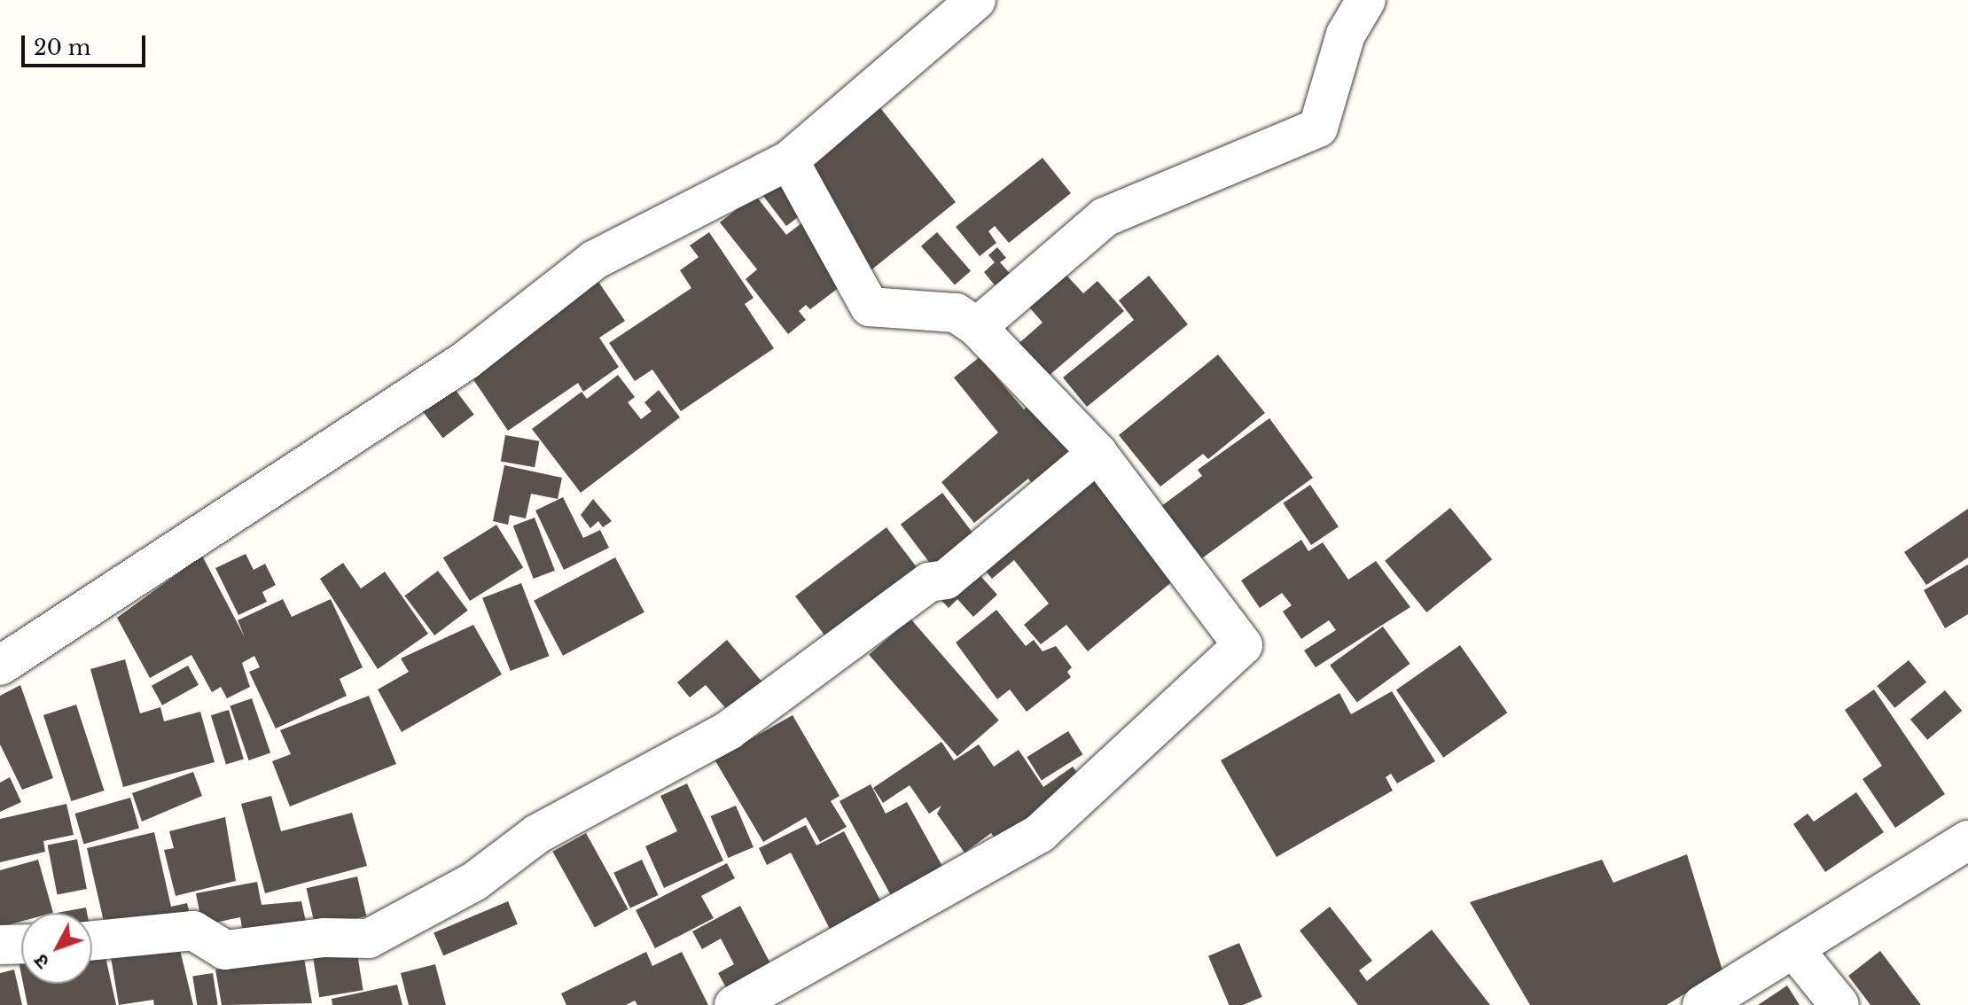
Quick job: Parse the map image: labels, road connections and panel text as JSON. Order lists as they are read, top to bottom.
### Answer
{
  "scale_bar": "20 m",
  "north": "bottom left"
}
